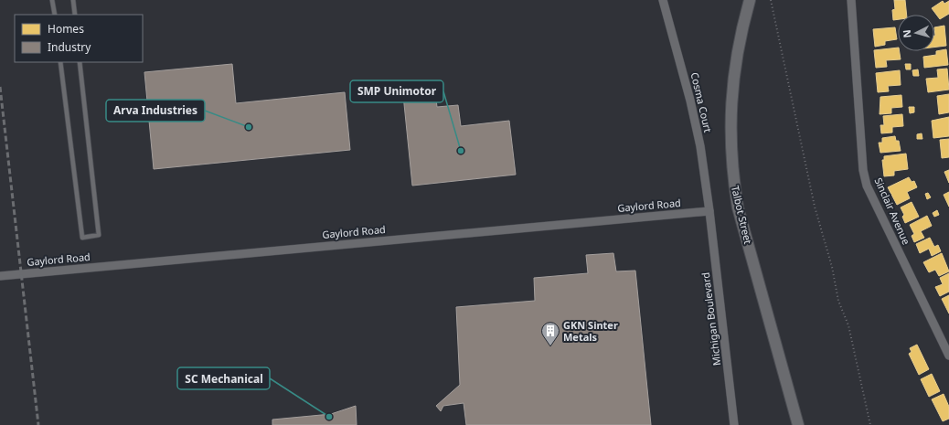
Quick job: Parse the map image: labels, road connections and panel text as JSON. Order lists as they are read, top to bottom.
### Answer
{
  "streets": {
    "main road": ["Talbot Street"],
    "street": [
      "Cosma Court",
      "Gaylord Road",
      "Sinclair Avenue",
      "Michigan Boulevard"
    ]
  },
  "crossings": [
    ["Cosma Court", "Gaylord Road"],
    ["Cosma Court", "Michigan Boulevard"],
    ["Gaylord Road", "Michigan Boulevard"]
  ],
  "places": {
    "other": ["Arva Industries", "SMP Unimotor", "SC Mechanical"],
    "building": ["GKN Sinter Metals"]
  },
  "legend": ["Homes", "Industry"],
  "north": "left"
}
